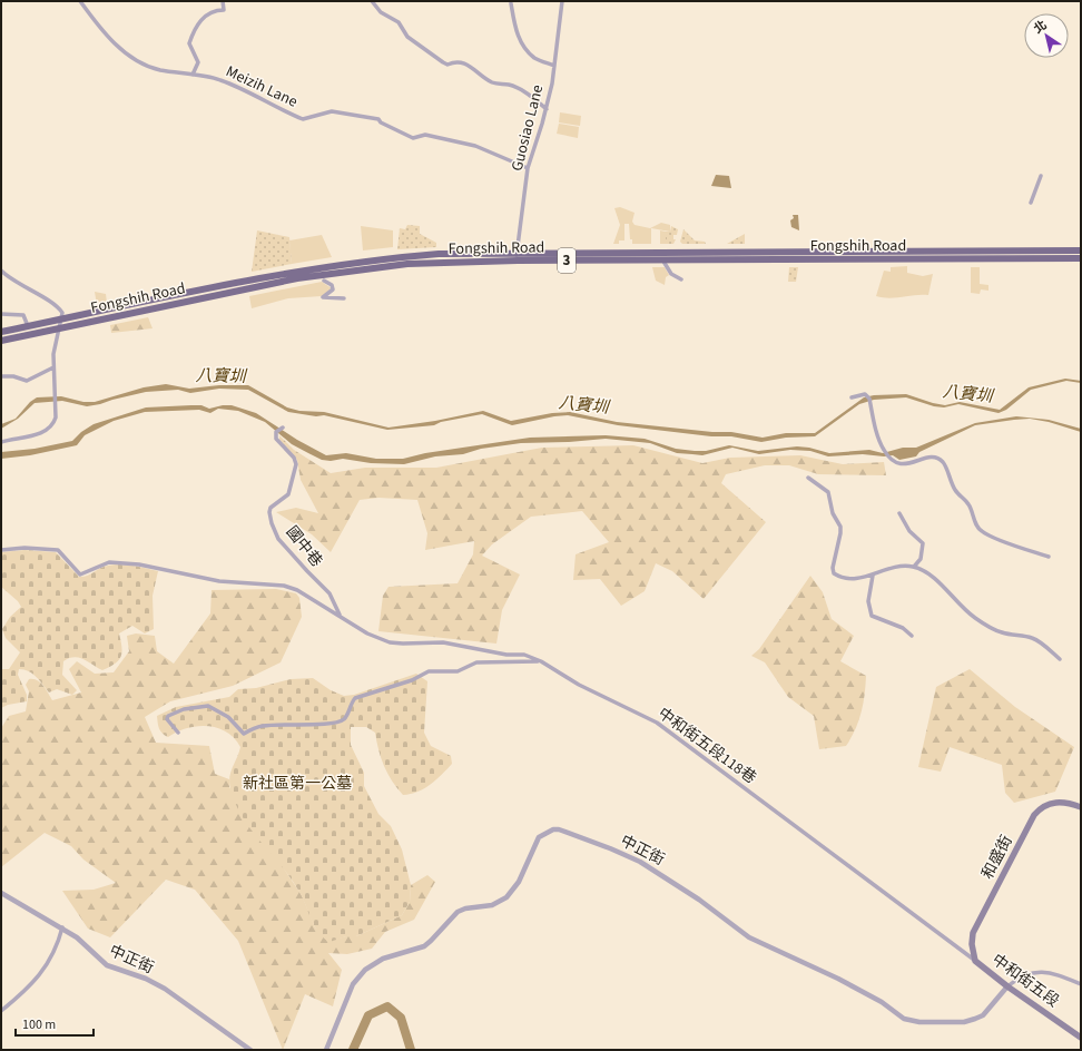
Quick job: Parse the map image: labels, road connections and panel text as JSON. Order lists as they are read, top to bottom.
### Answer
{
  "streets": {
    "main road": [
      "Fongshih Road",
      "3",
      "和盛街",
      "中和街五段"
    ],
    "street": [
      "Meizih Lane",
      "Guosiao Lane",
      "國中巷",
      "中和街五段118巷",
      "中正街"
    ]
  },
  "crossings": [
    ["Meizih Lane", "Guosiao Lane"],
    ["Guosiao Lane", "Fongshih Road"],
    ["國中巷", "中和街五段118巷"],
    ["中和街五段118巷", "和盛街"],
    ["中和街五段118巷", "中和街五段"],
    ["中正街", "中和街五段"],
    ["和盛街", "中和街五段"]
  ],
  "water": ["八寶圳"],
  "parks": ["新社區第一公墓"],
  "scale_bar": "100 m",
  "north": "top left"
}
